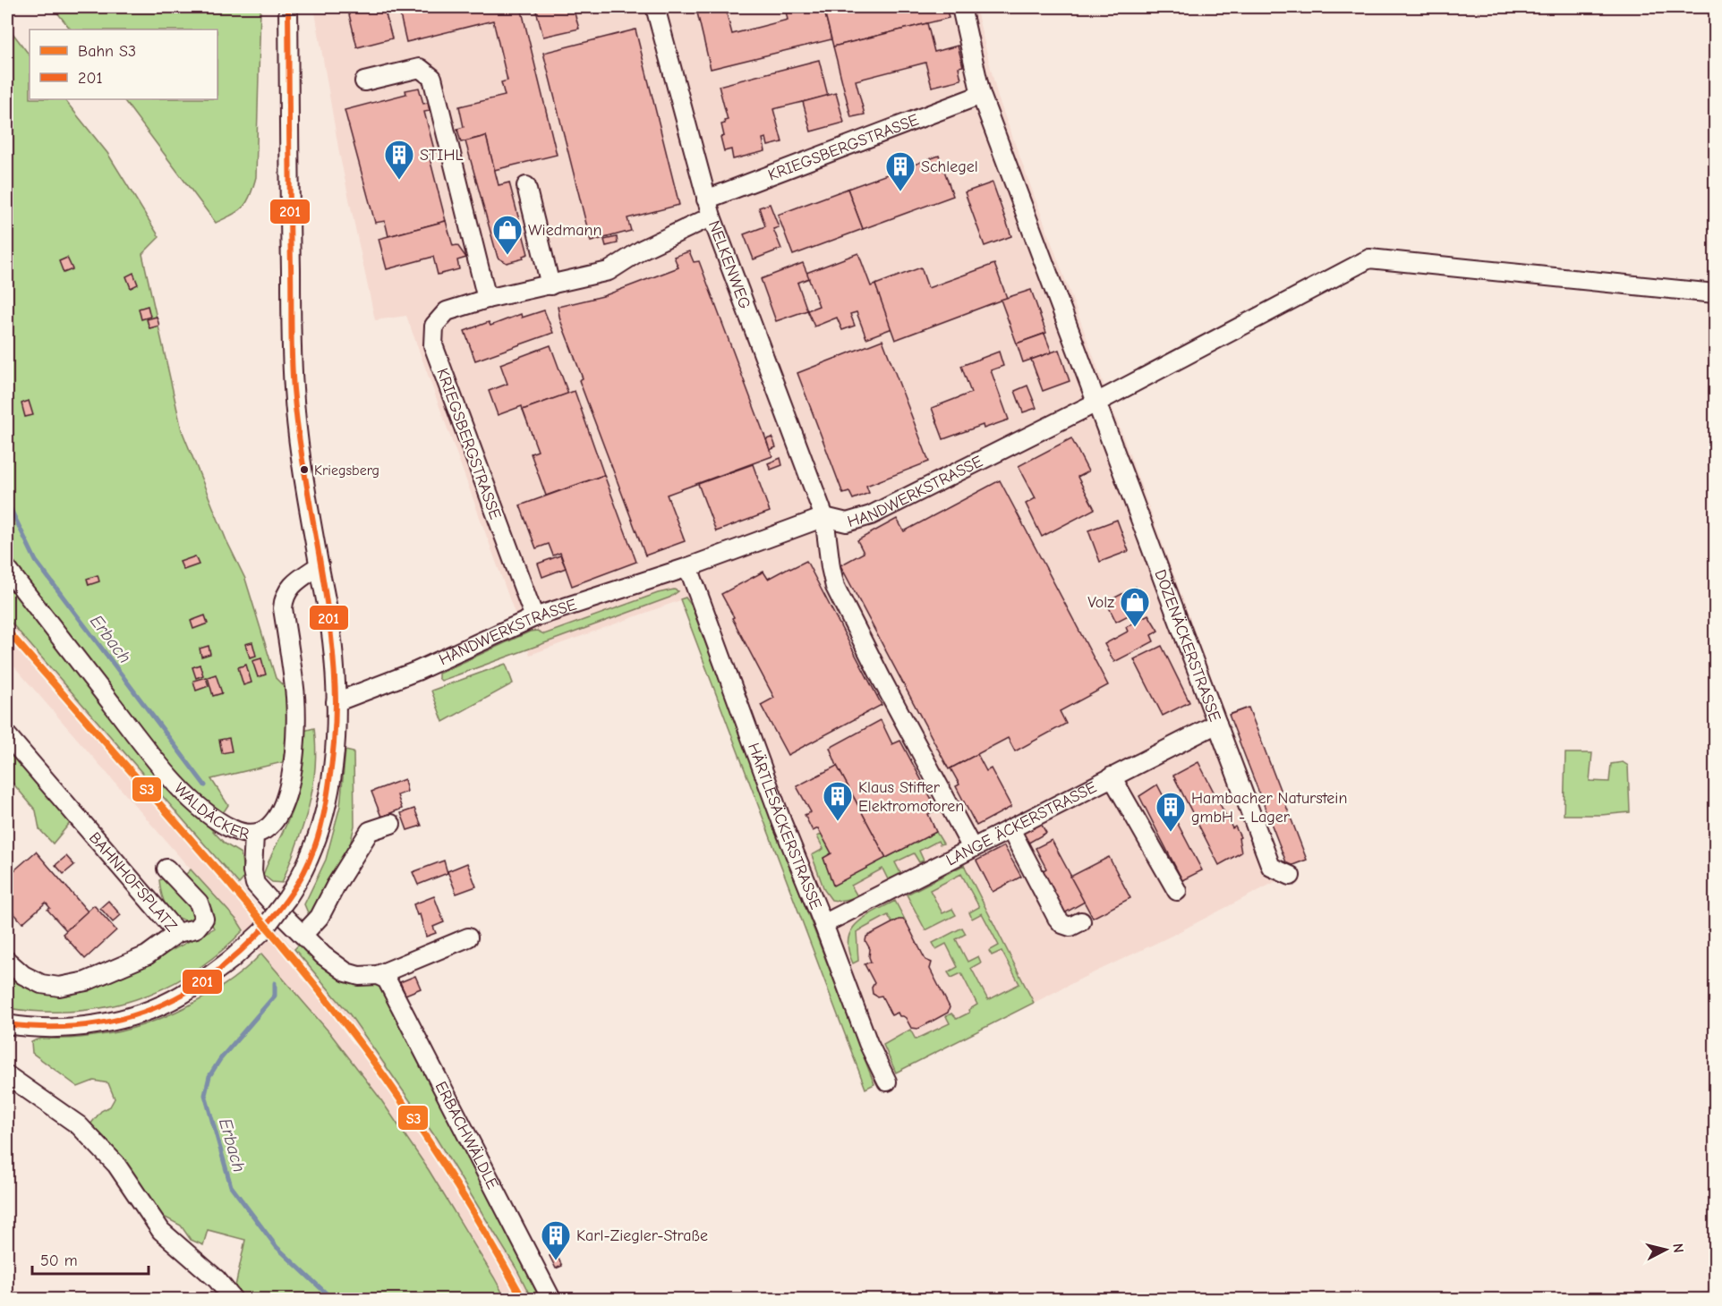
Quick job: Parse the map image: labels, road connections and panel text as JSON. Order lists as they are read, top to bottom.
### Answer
{
  "streets": {
    "street": [
      "KRIEGSBERGSTRASSE",
      "NELKENWEG",
      "HANDWERKSTRASSE",
      "DÖZENÄCKERSTRASSE",
      "WALDÄCKER",
      "LANGE ÄCKERSTRASSE",
      "HÄRTLESÄCKERSTRASSE",
      "BAHNHOFSPLATZ",
      "ERBACHWÄLDLE"
    ]
  },
  "crossings": [
    ["KRIEGSBERGSTRASSE", "NELKENWEG"],
    ["KRIEGSBERGSTRASSE", "HANDWERKSTRASSE"],
    ["NELKENWEG", "HANDWERKSTRASSE"],
    ["NELKENWEG", "LANGE ÄCKERSTRASSE"],
    ["HANDWERKSTRASSE", "DÖZENÄCKERSTRASSE"],
    ["HANDWERKSTRASSE", "HÄRTLESÄCKERSTRASSE"],
    ["DÖZENÄCKERSTRASSE", "LANGE ÄCKERSTRASSE"],
    ["LANGE ÄCKERSTRASSE", "HÄRTLESÄCKERSTRASSE"]
  ],
  "water": ["Erbach"],
  "places": {
    "building": [
      "STIHL",
      "Schlegel",
      "Klaus Stifter Elektromotoren",
      "Hambacher Naturstein gmbH - Lager",
      "Karl-Ziegler-Straße"
    ],
    "shop": ["Wiedmann", "Volz"],
    "other": ["Kriegsberg"]
  },
  "lines": ["transit line 201", "rail line S3"],
  "legend": ["Bahn S3", "201"],
  "scale_bar": "50 m",
  "north": "right"
}
